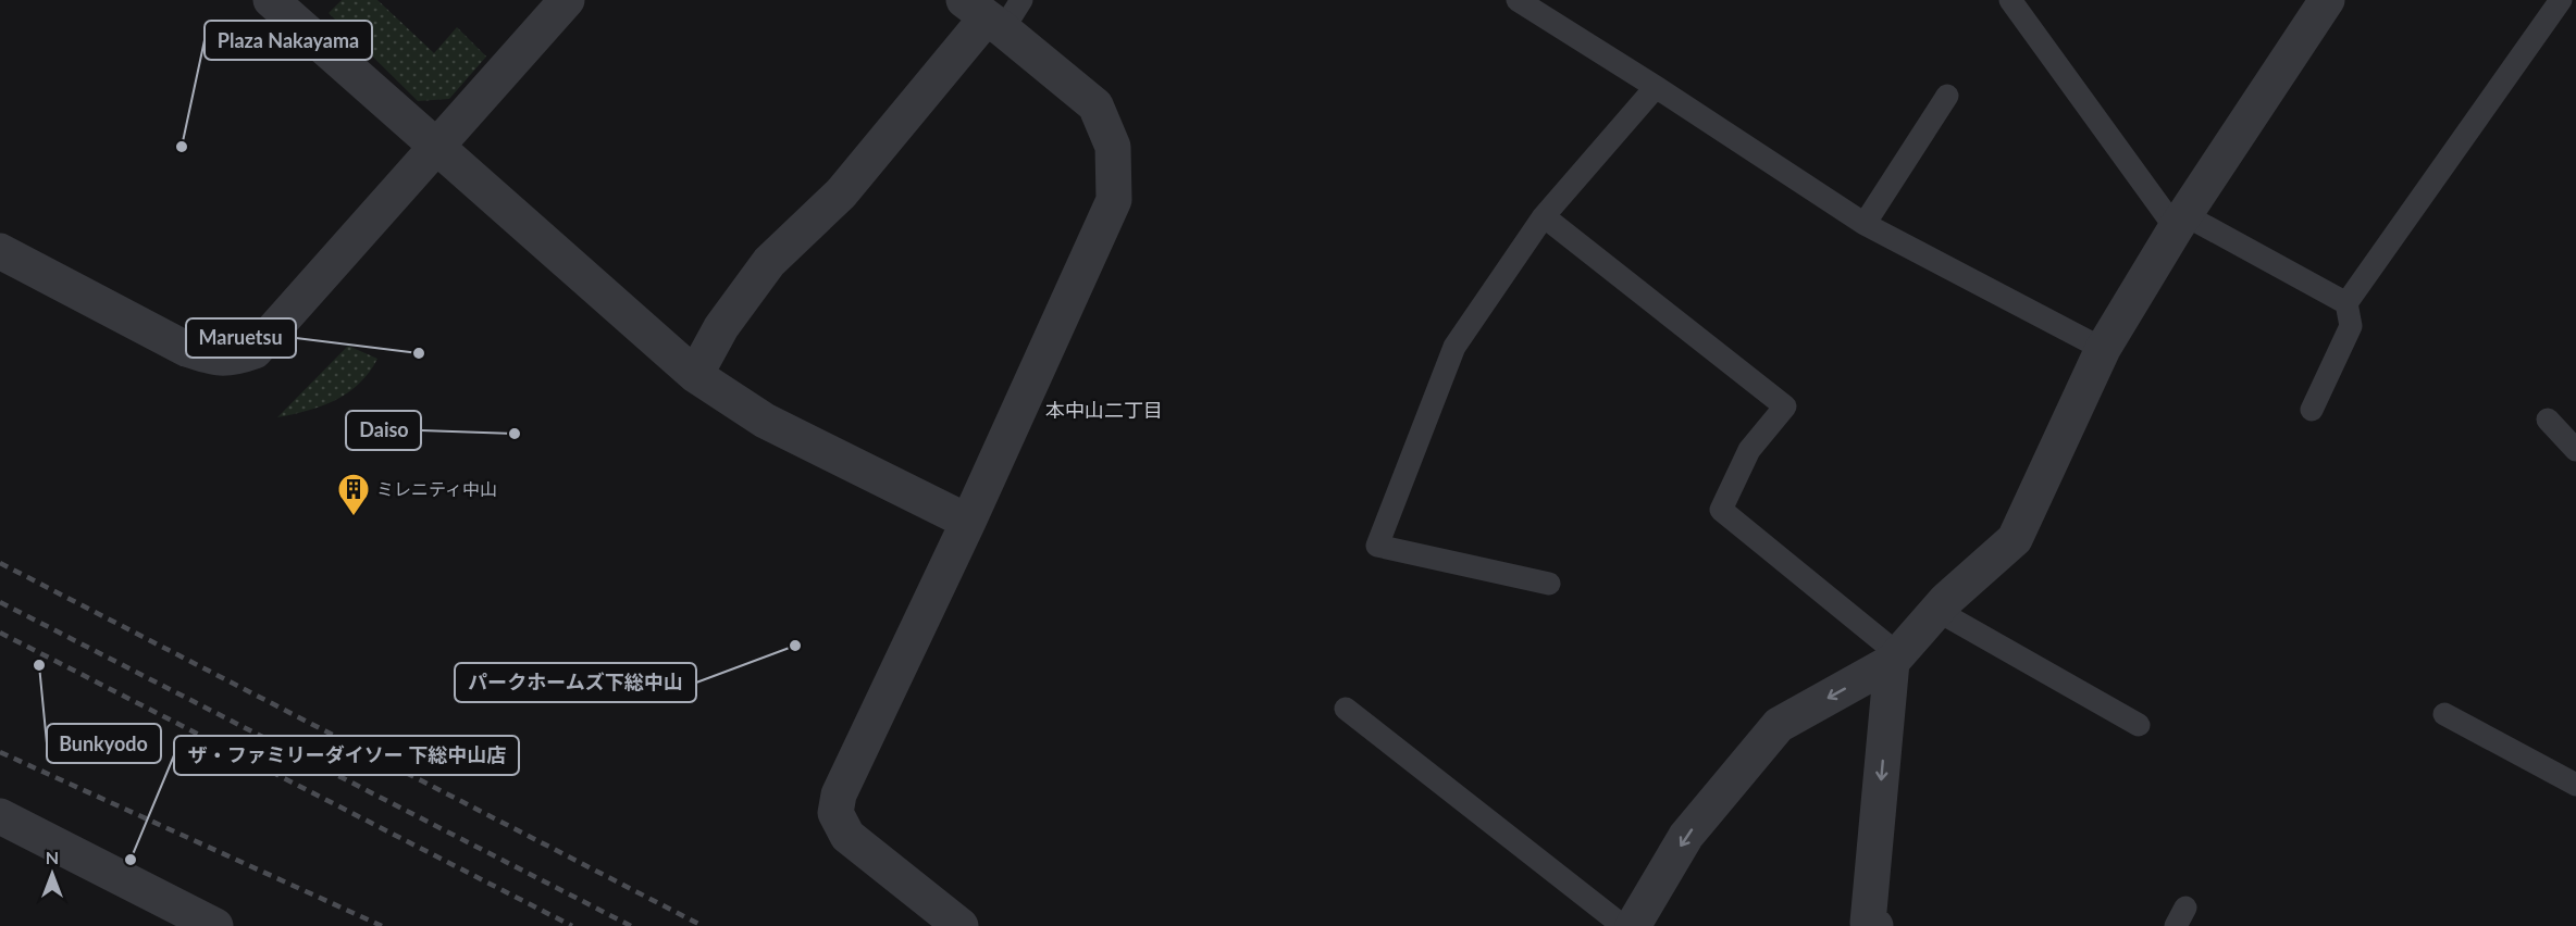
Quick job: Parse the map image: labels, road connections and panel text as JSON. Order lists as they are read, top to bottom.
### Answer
{
  "districts": ["本中山二丁目"],
  "places": {
    "other": [
      "Plaza Nakayama",
      "Maruetsu",
      "Daiso",
      "パークホームズ下総中山",
      "Bunkyodo",
      "ザ・ファミリーダイソー 下総中山店"
    ],
    "building": ["ミレニティ中山"]
  },
  "north": "top"
}
